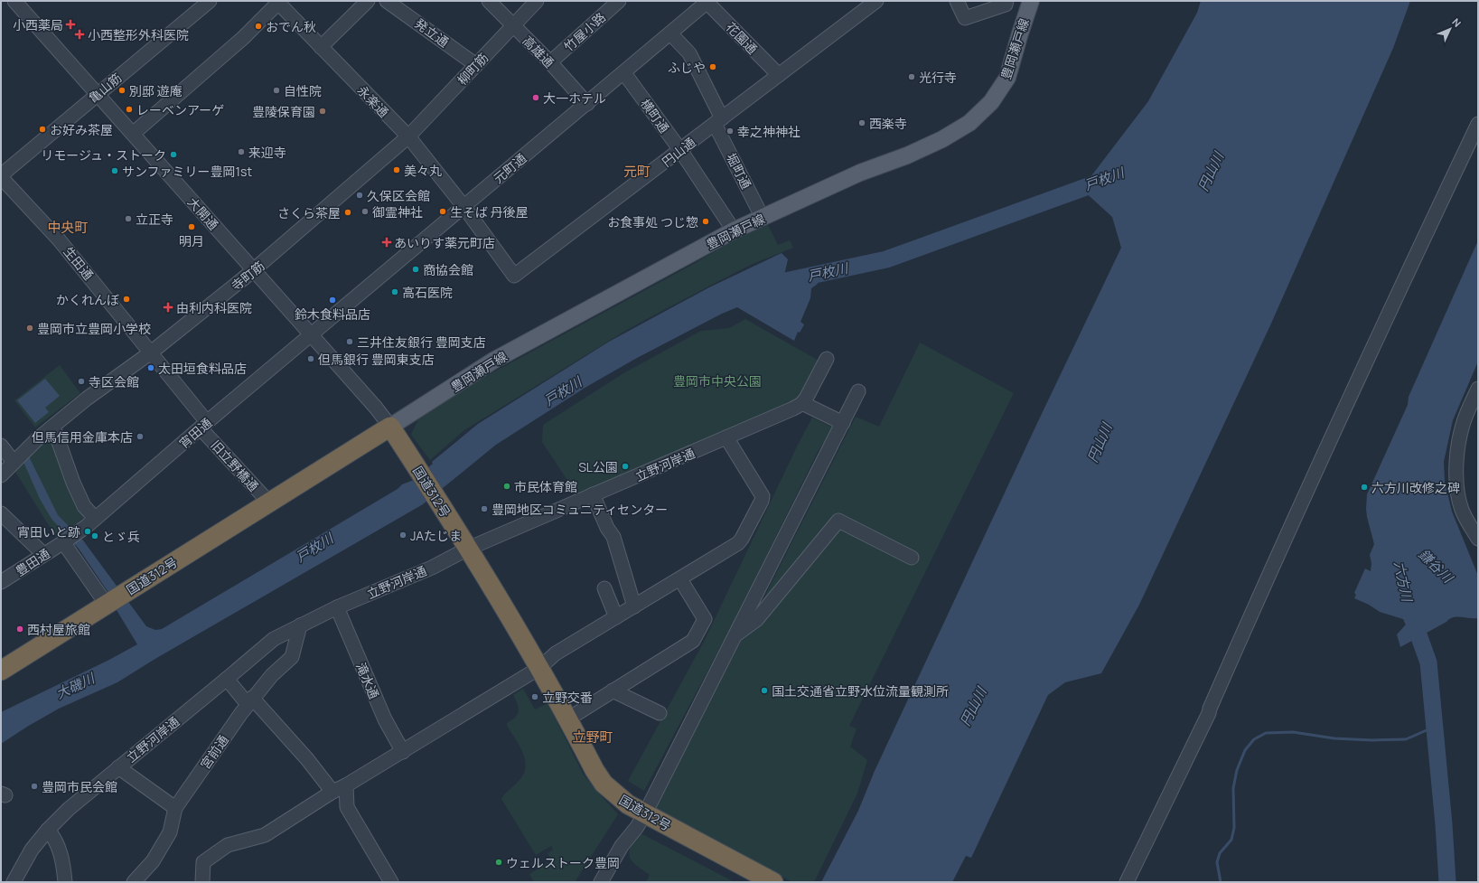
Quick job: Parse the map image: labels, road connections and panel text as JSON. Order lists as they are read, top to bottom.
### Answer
{
  "streets": {
    "highway": ["国道312号"],
    "main road": ["豊岡瀬戸線"],
    "street": [
      "竹屋小路",
      "発立通",
      "花園通",
      "高雄通",
      "柳町筋",
      "亀山筋",
      "永楽通",
      "横町通",
      "円山通",
      "元町通",
      "堀町通",
      "大開通",
      "生田通",
      "寺町筋",
      "宵田通",
      "立野河岸通",
      "旧立野橋通",
      "豊田通",
      "滝水通",
      "宮前通"
    ]
  },
  "crossings": [
    ["竹屋小路", "高雄通"],
    ["発立通", "柳町筋"],
    ["花園通", "円山通"],
    ["花園通", "元町通"],
    ["豊岡瀬戸線", "横町通"],
    ["豊岡瀬戸線", "堀町通"],
    ["豊岡瀬戸線", "大開通"],
    ["豊岡瀬戸線", "国道312号"],
    ["高雄通", "柳町筋"],
    ["高雄通", "元町通"],
    ["柳町筋", "永楽通"],
    ["柳町筋", "寺町筋"],
    ["亀山筋", "大開通"],
    ["亀山筋", "生田通"],
    ["永楽通", "円山通"],
    ["永楽通", "元町通"],
    ["永楽通", "寺町筋"],
    ["横町通", "円山通"],
    ["横町通", "元町通"],
    ["円山通", "元町通"],
    ["円山通", "堀町通"],
    ["元町通", "堀町通"],
    ["元町通", "大開通"],
    ["元町通", "宵田通"],
    ["大開通", "寺町筋"],
    ["大開通", "宵田通"],
    ["大開通", "国道312号"],
    ["生田通", "寺町筋"],
    ["生田通", "宵田通"],
    ["生田通", "旧立野橋通"],
    ["宵田通", "旧立野橋通"],
    ["宵田通", "豊田通"],
    ["立野河岸通", "国道312号"],
    ["立野河岸通", "滝水通"],
    ["立野河岸通", "宮前通"],
    ["旧立野橋通", "国道312号"]
  ],
  "districts": ["元町", "中央町", "立野町"],
  "water": [
    "円山川",
    "戸枚川",
    "鎌谷川",
    "六方川",
    "大磯川"
  ],
  "parks": ["豊岡市中央公園"],
  "places": {
    "health": [
      "小西薬局",
      "小西整形外科医院",
      "あいりす薬元町店",
      "由利内科医院"
    ],
    "other": [
      "おでん秋",
      "ふじや",
      "光行寺",
      "別邸 遊庵",
      "自性院",
      "大一ホテル",
      "レーベンアーゲ",
      "豊陵保育園",
      "西楽寺",
      "お好み茶屋",
      "幸之神神社",
      "来迎寺",
      "リモージュ・ストーク",
      "美々丸",
      "サンファミリー豊岡1st",
      "久保区会館",
      "御霊神社",
      "生そば 丹後屋",
      "さくら茶屋",
      "立正寺",
      "お食事処 つじ惣",
      "明月",
      "商協会館",
      "高石医院",
      "かくれんぼ",
      "鈴木食料品店",
      "豊岡市立豊岡小学校",
      "三井住友銀行 豊岡支店",
      "但馬銀行 豊岡東支店",
      "太田垣食料品店",
      "寺区会館",
      "但馬信用金庫本店",
      "SL公園",
      "市民体育館",
      "六方川改修之碑",
      "豊岡地区コミュニティセンター",
      "宵田いと跡",
      "JAたじま",
      "とゞ兵",
      "西村屋旅館",
      "国土交通省立野水位流量観測所",
      "立野交番",
      "豊岡市民会館",
      "ウェルストーク豊岡"
    ]
  },
  "north": "top right"
}
